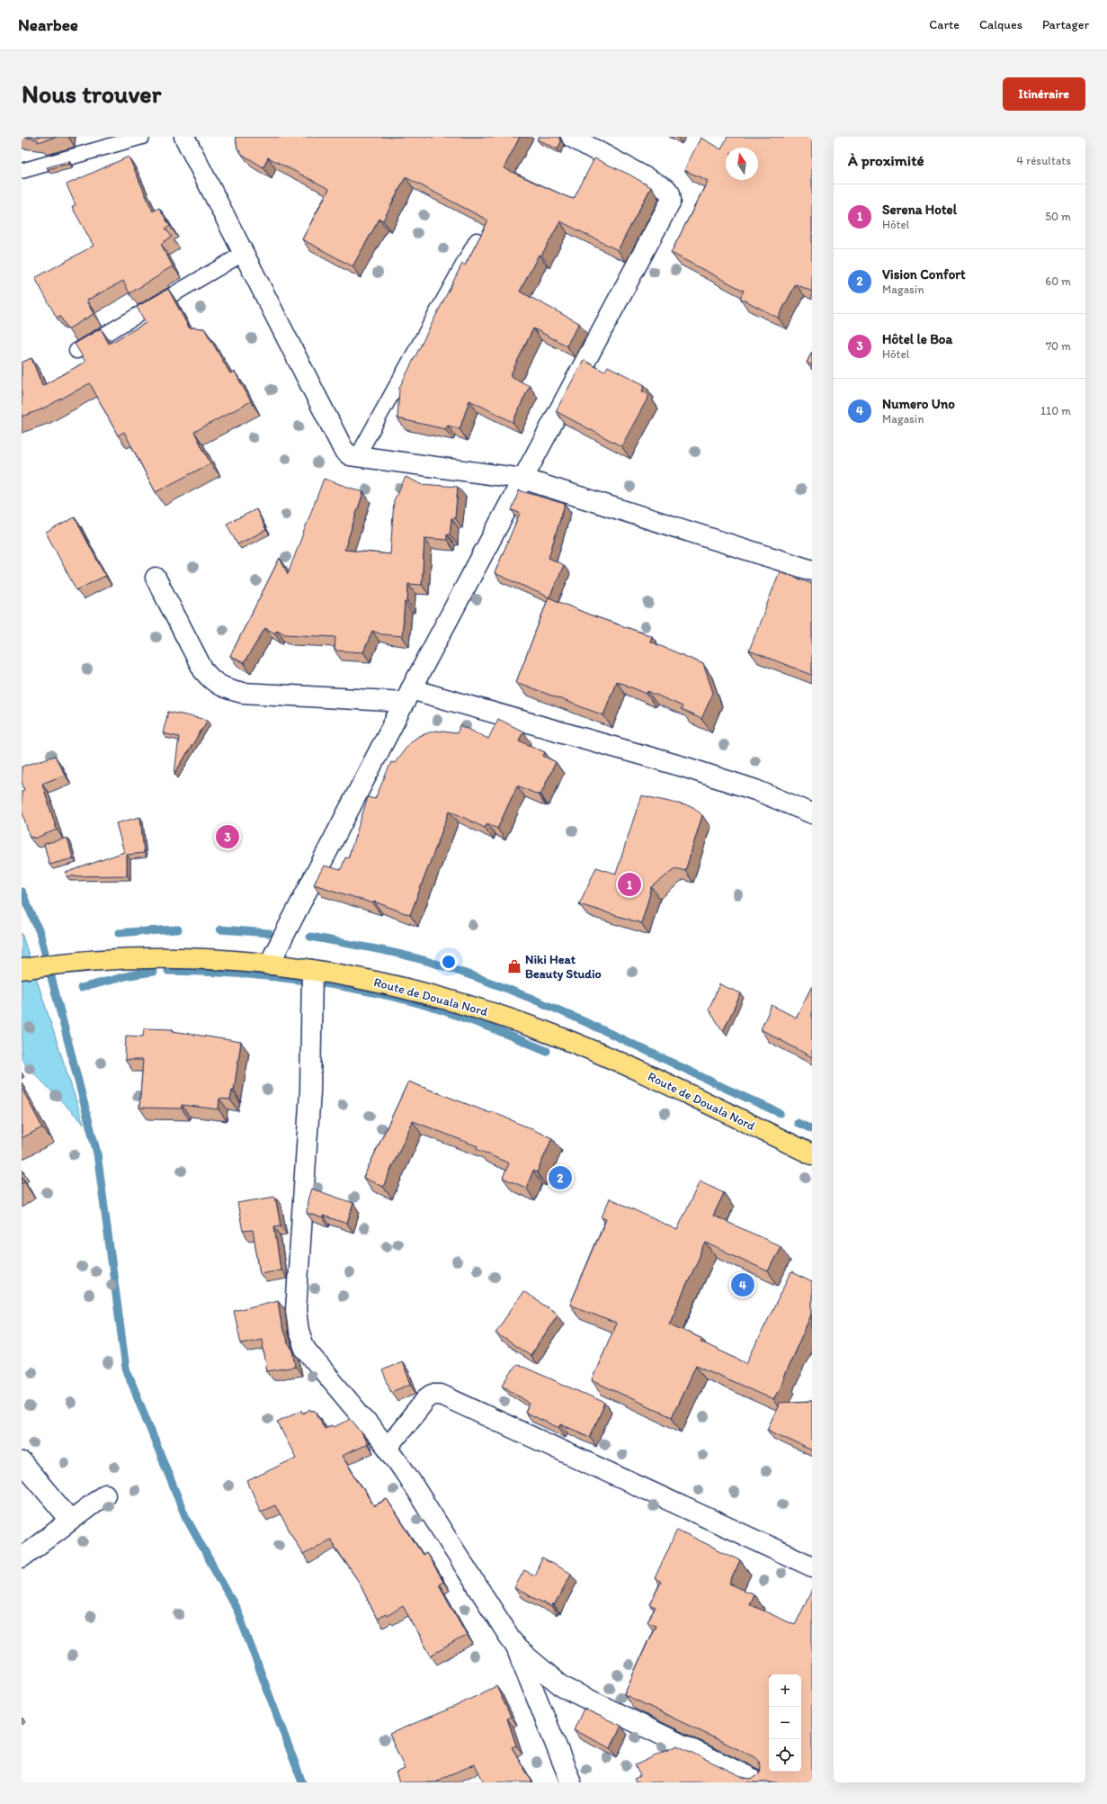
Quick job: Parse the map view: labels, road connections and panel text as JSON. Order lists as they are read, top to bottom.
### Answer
{
  "streets": {
    "main road": ["Route de Douala Nord"]
  },
  "places": {
    "shop": ["Niki Heat Beauty Studio"]
  },
  "north": "top",
  "page": {
    "header": "Nearbee",
    "nav": ["Carte", "Calques", "Partager"],
    "buttons": "Itinéraire",
    "title": "Nous trouver",
    "heading": ["À proximité", "4 résultats"],
    "list": [
      {
        "mark": "1",
        "name": "Serena Hotel",
        "note": "Hôtel",
        "value": "50 m"
      },
      {
        "mark": "2",
        "name": "Vision Confort",
        "note": "Magasin",
        "value": "60 m"
      },
      {
        "mark": "3",
        "name": "Hôtel le Boa",
        "note": "Hôtel",
        "value": "70 m"
      },
      {
        "mark": "4",
        "name": "Numero Uno",
        "note": "Magasin",
        "value": "110 m"
      }
    ],
    "pins": [
      "3",
      "1",
      "2",
      "4"
    ],
    "map_buttons": ["+", "−"]
  }
}
